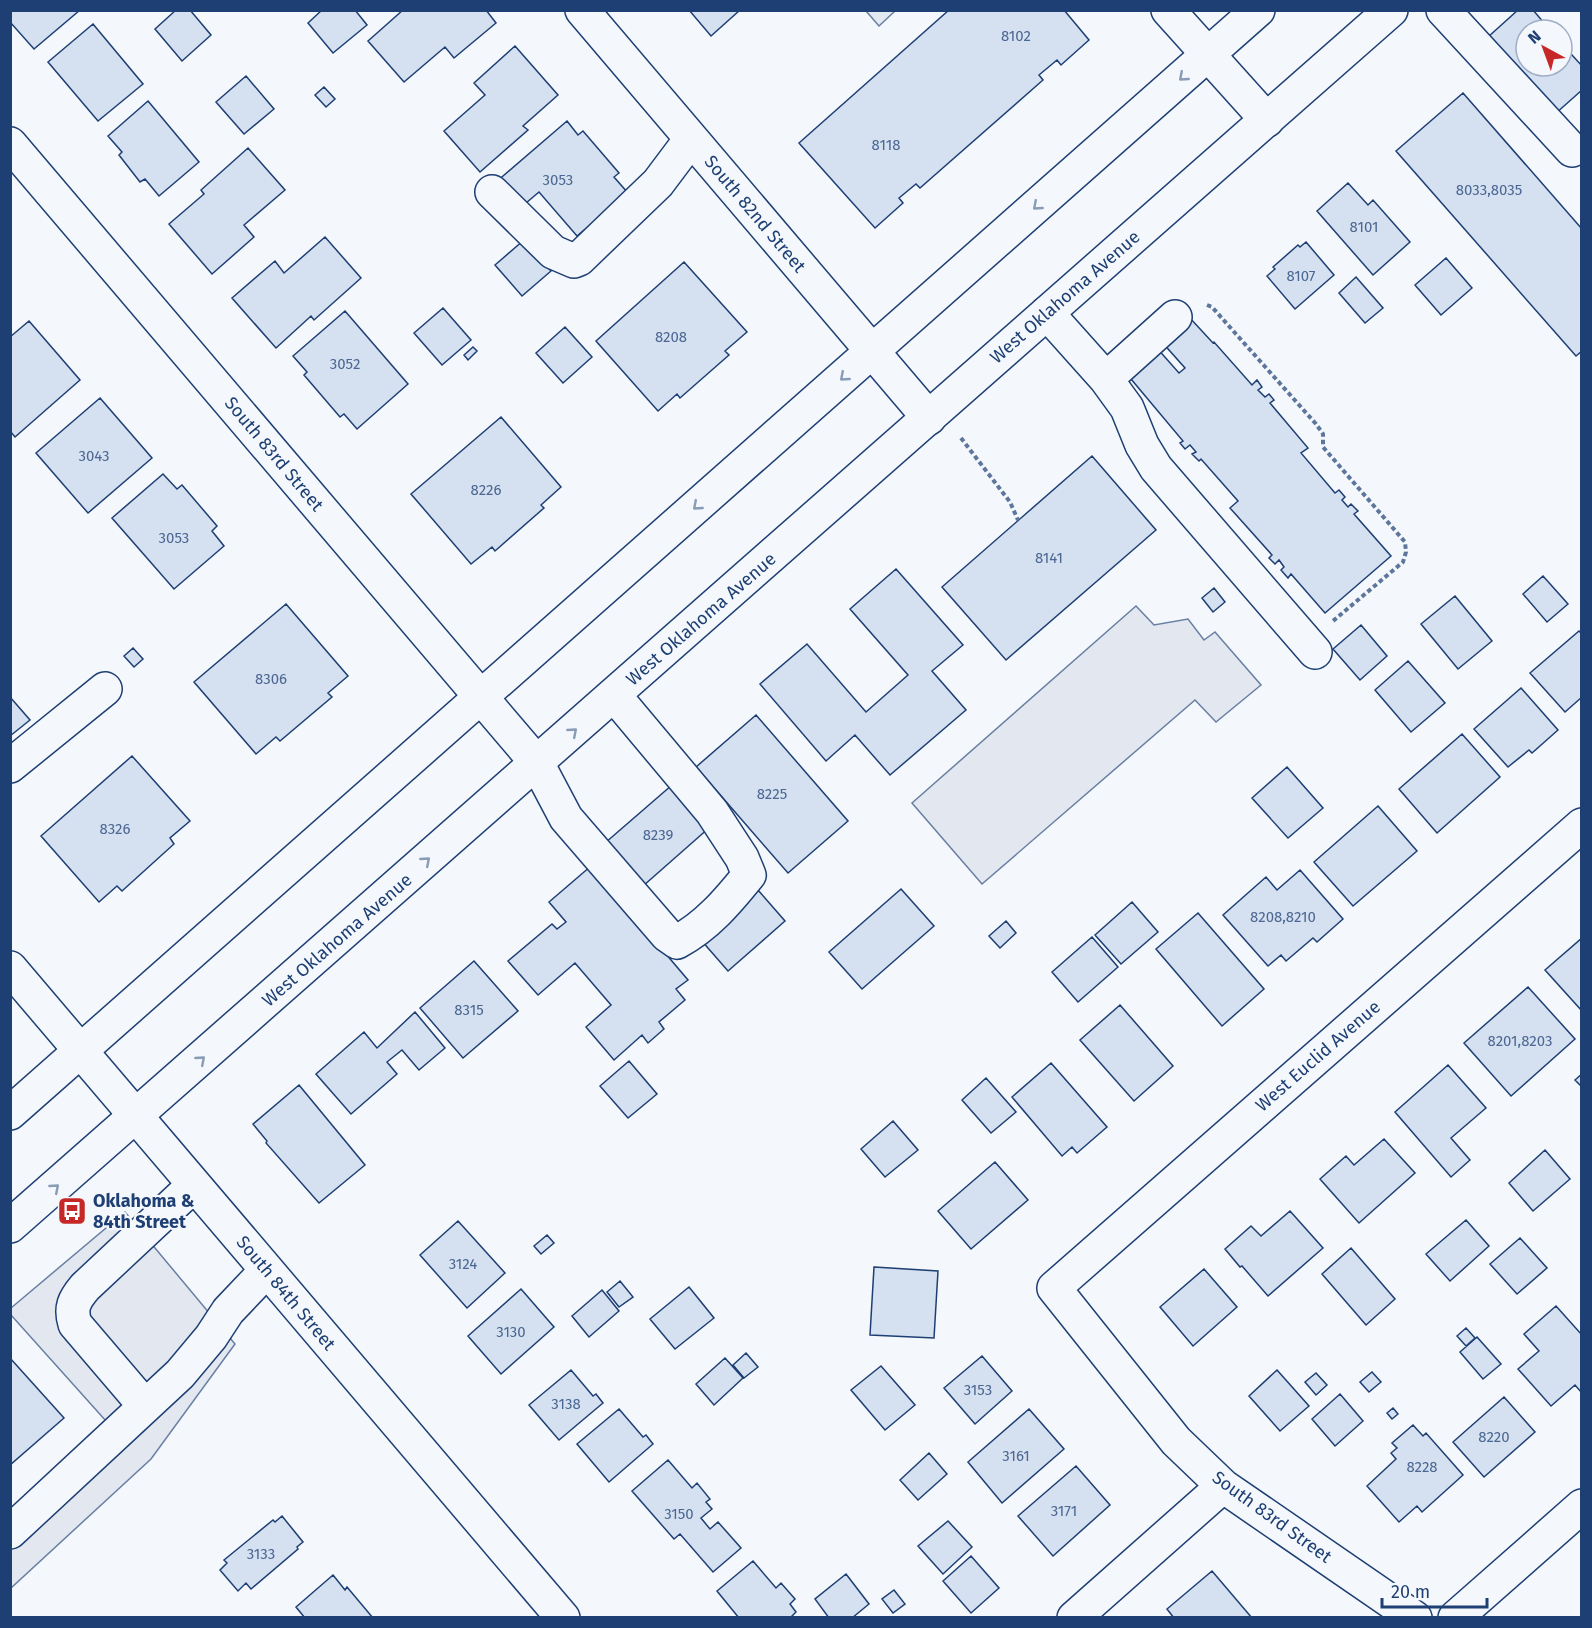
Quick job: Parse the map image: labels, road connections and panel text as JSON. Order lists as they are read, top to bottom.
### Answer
{
  "streets": {
    "street": [
      "South 82nd Street",
      "West Oklahoma Avenue",
      "South 83rd Street",
      "West Euclid Avenue",
      "South 84th Street"
    ]
  },
  "crossings": [
    ["South 82nd Street", "West Oklahoma Avenue"],
    ["West Oklahoma Avenue", "South 83rd Street"],
    ["West Oklahoma Avenue", "South 84th Street"],
    ["South 83rd Street", "West Euclid Avenue"]
  ],
  "places": {
    "bus stop": ["Oklahoma & 84th Street"]
  },
  "house_numbers": [
    "8102",
    "8118",
    "3053",
    "8033,8035",
    "8101",
    "8107",
    "8208",
    "3052",
    "3043",
    "8226",
    "3053",
    "8141",
    "8306",
    "8225",
    "8326",
    "8239",
    "8208,8210",
    "8315",
    "8201,8203",
    "3124",
    "3130",
    "3153",
    "3138",
    "8220",
    "3161",
    "8228",
    "3171",
    "3150",
    "3133"
  ],
  "scale_bar": "20 m",
  "north": "top left"
}
